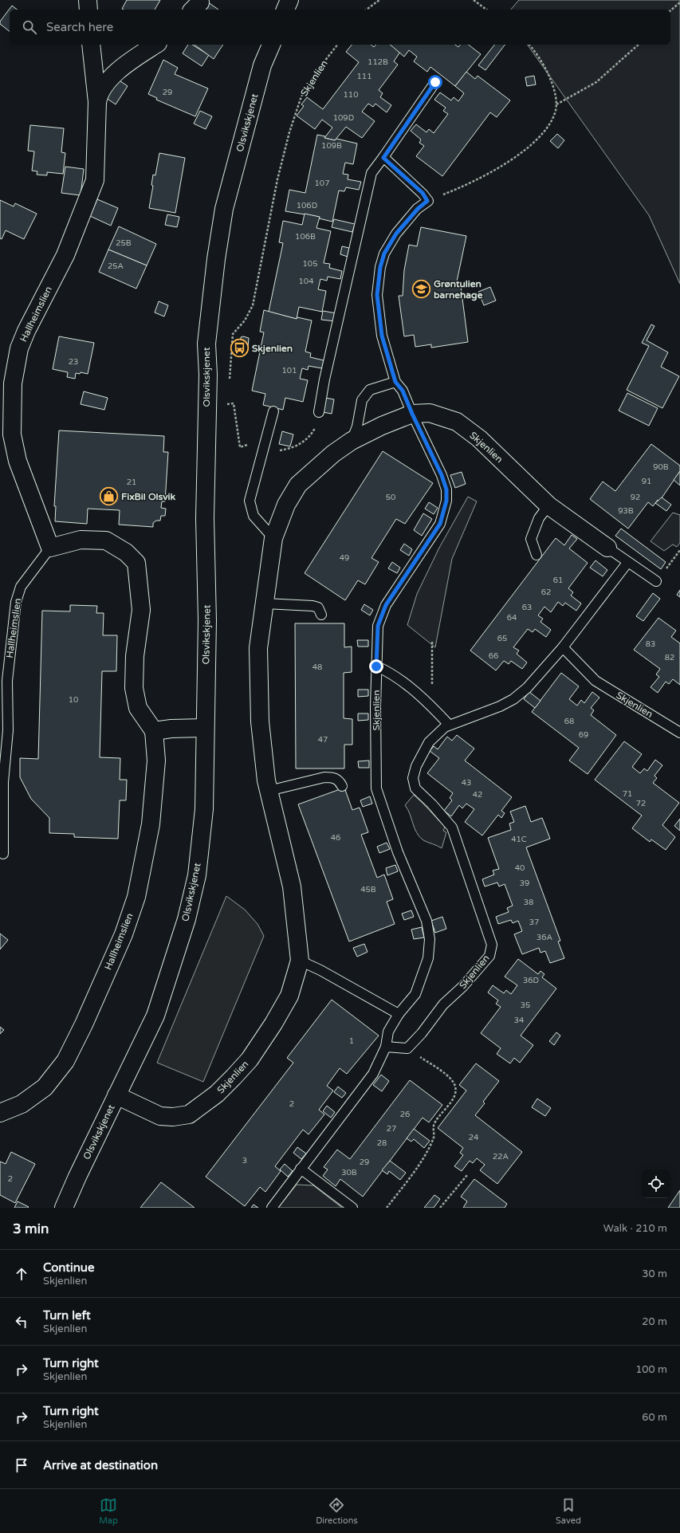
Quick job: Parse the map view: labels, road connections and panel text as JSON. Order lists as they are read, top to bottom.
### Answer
{
  "streets": {
    "street": ["Skjenlien", "Olsvikskjenet", "Hallheimslien"]
  },
  "crossings": [
    ["Skjenlien", "Olsvikskjenet"]
  ],
  "places": {
    "school or university": ["Grøntulien barnehage"],
    "bus stop": ["Skjenlien"],
    "shop": ["FixBil Olsvik"]
  },
  "house_numbers": [
    "112B",
    "111",
    "29",
    "110",
    "109D",
    "109B",
    "107",
    "106D",
    "106B",
    "25B",
    "105",
    "25A",
    "104",
    "23",
    "101",
    "90B",
    "91",
    "21",
    "50",
    "92",
    "93B",
    "49",
    "61",
    "62",
    "63",
    "64",
    "65",
    "83",
    "66",
    "82",
    "48",
    "10",
    "68",
    "69",
    "47",
    "43",
    "71",
    "42",
    "72",
    "46",
    "41C",
    "40",
    "39",
    "45B",
    "38",
    "37",
    "36A",
    "36D",
    "35",
    "34",
    "1",
    "2",
    "26",
    "27",
    "24",
    "28",
    "22A",
    "3",
    "29",
    "30B",
    "2"
  ],
  "page": {
    "search": "Search here",
    "heading": ["3 min", "Walk · 210 m"],
    "list": [
      ["Continue", "Skjenlien", "30 m"],
      ["Turn left", "Skjenlien", "20 m"],
      ["Turn right", "Skjenlien", "100 m"],
      ["Turn right", "Skjenlien", "60 m"],
      "Arrive at destination"
    ],
    "nav": ["Map", "Directions", "Saved"]
  }
}
